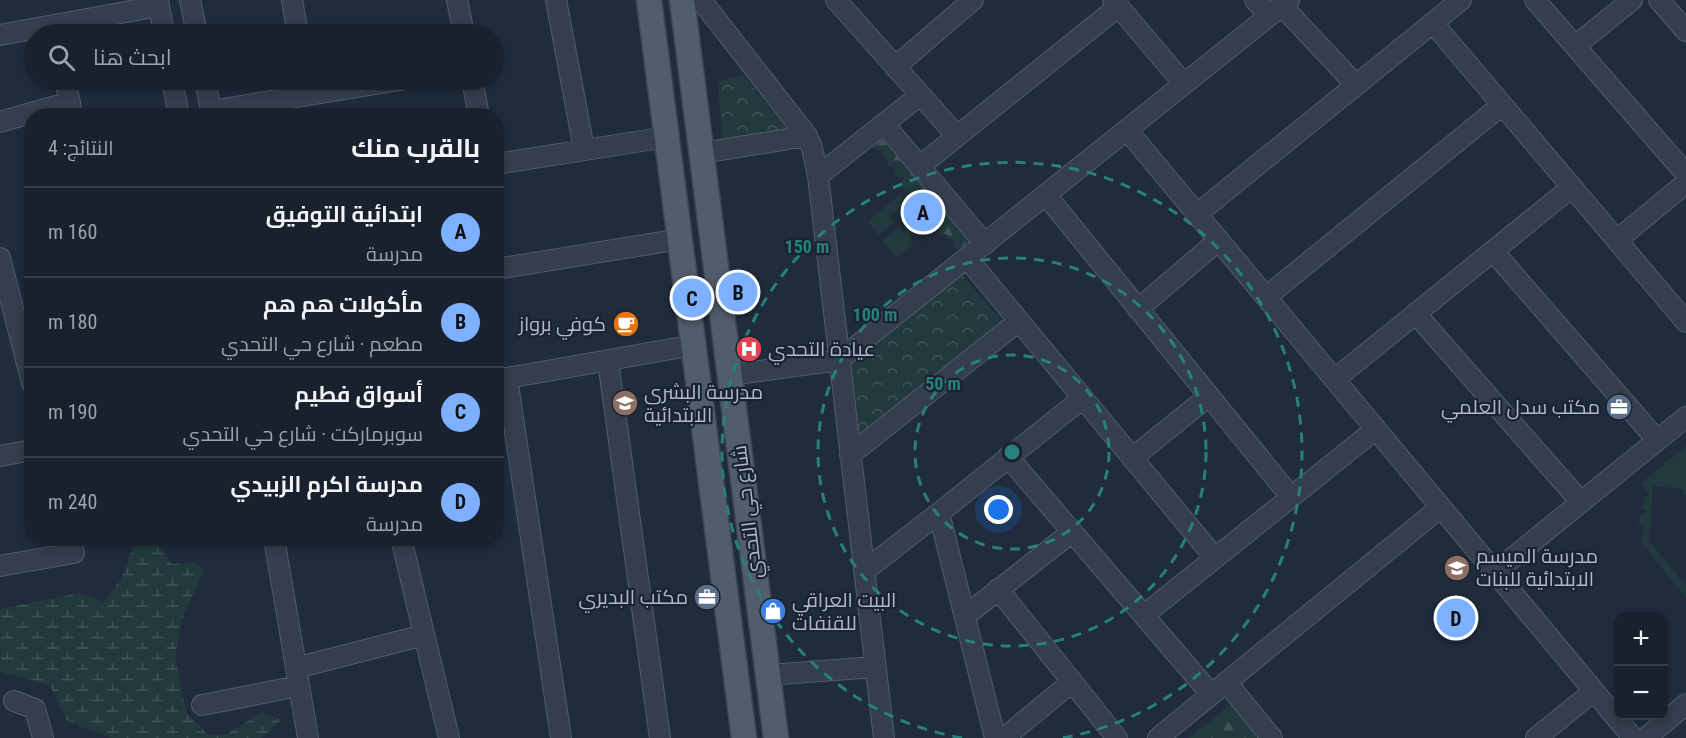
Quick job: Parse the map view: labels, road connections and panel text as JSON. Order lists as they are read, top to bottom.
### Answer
{
  "streets": {
    "main road": ["شارع حي التحدي"]
  },
  "places": {
    "cafe": ["كوفي برواز"],
    "hospital": ["عيادة التحدي"],
    "school or university": ["مدرسة البشرى الابتدائية", "مدرسة الميسم الابتدائية للبنات"],
    "office": ["مكتب سدل العلمي", "مكتب البديري"],
    "shop": ["البيت العراقي للقنفات"]
  },
  "page": {
    "search": "ابحث هنا",
    "heading": ["بالقرب منك", "النتائج: 4"],
    "list": [
      {
        "mark": "A",
        "name": "ابتدائية التوفيق",
        "note": "مدرسة",
        "value": "160 m"
      },
      {
        "mark": "B",
        "name": "مأكولات هم هم",
        "note": "مطعم · شارع حي التحدي",
        "value": "180 m"
      },
      {
        "mark": "C",
        "name": "أسواق فطيم",
        "note": "سوبرماركت · شارع حي التحدي",
        "value": "190 m"
      },
      {
        "mark": "D",
        "name": "مدرسة اكرم الزبيدي",
        "note": "مدرسة",
        "value": "240 m"
      }
    ],
    "pins": [
      "A",
      "B",
      "C",
      "D"
    ],
    "map_buttons": ["+", "−"]
  },
  "rings": ["150 m", "100 m", "50 m"]
}
